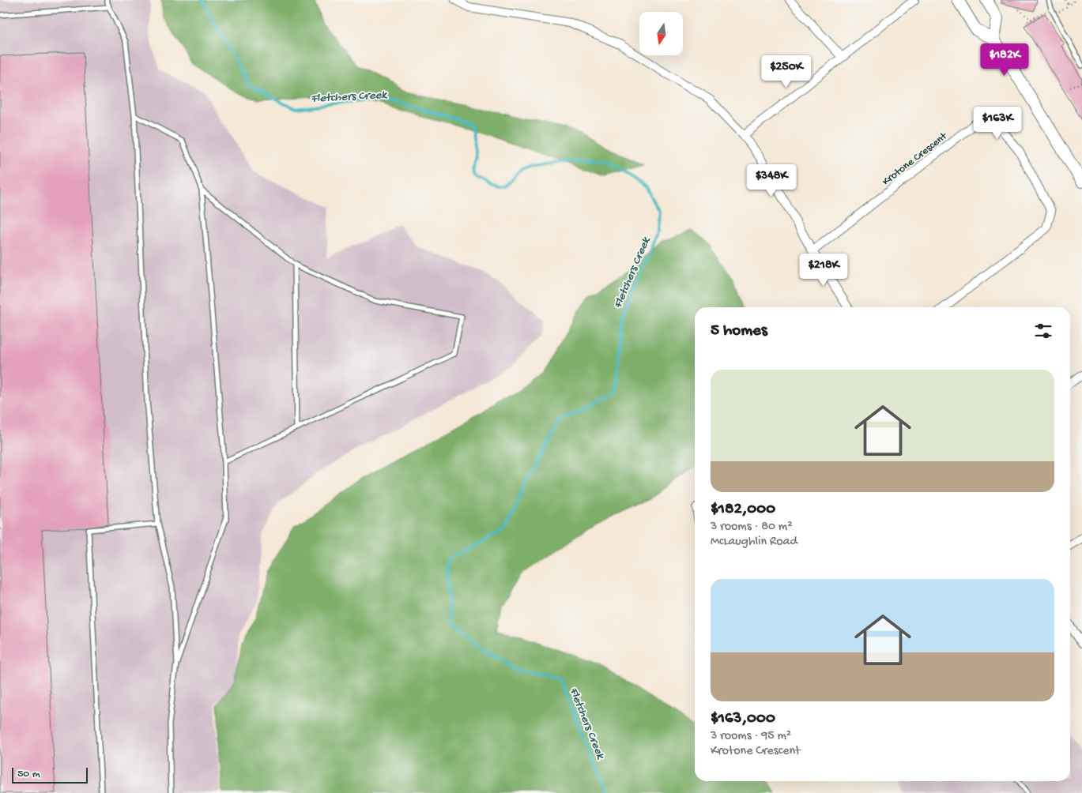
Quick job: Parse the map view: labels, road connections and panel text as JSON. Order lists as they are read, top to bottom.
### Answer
{
  "streets": {
    "street": ["Krotone Crescent"]
  },
  "water": ["Fletchers Creek"],
  "scale_bar": "50 m",
  "north": "bottom",
  "page": {
    "price": [
      "$182K",
      "$250K",
      "$163K",
      "$348K",
      "$218K"
    ],
    "heading": "5 homes",
    "list": [
      {
        "name": "$182,000",
        "note": "3 rooms · 80 m² · McLaughlin Road"
      },
      {
        "name": "$163,000",
        "note": "3 rooms · 95 m² · Krotone Crescent"
      }
    ],
    "scale": "50 m"
  }
}
